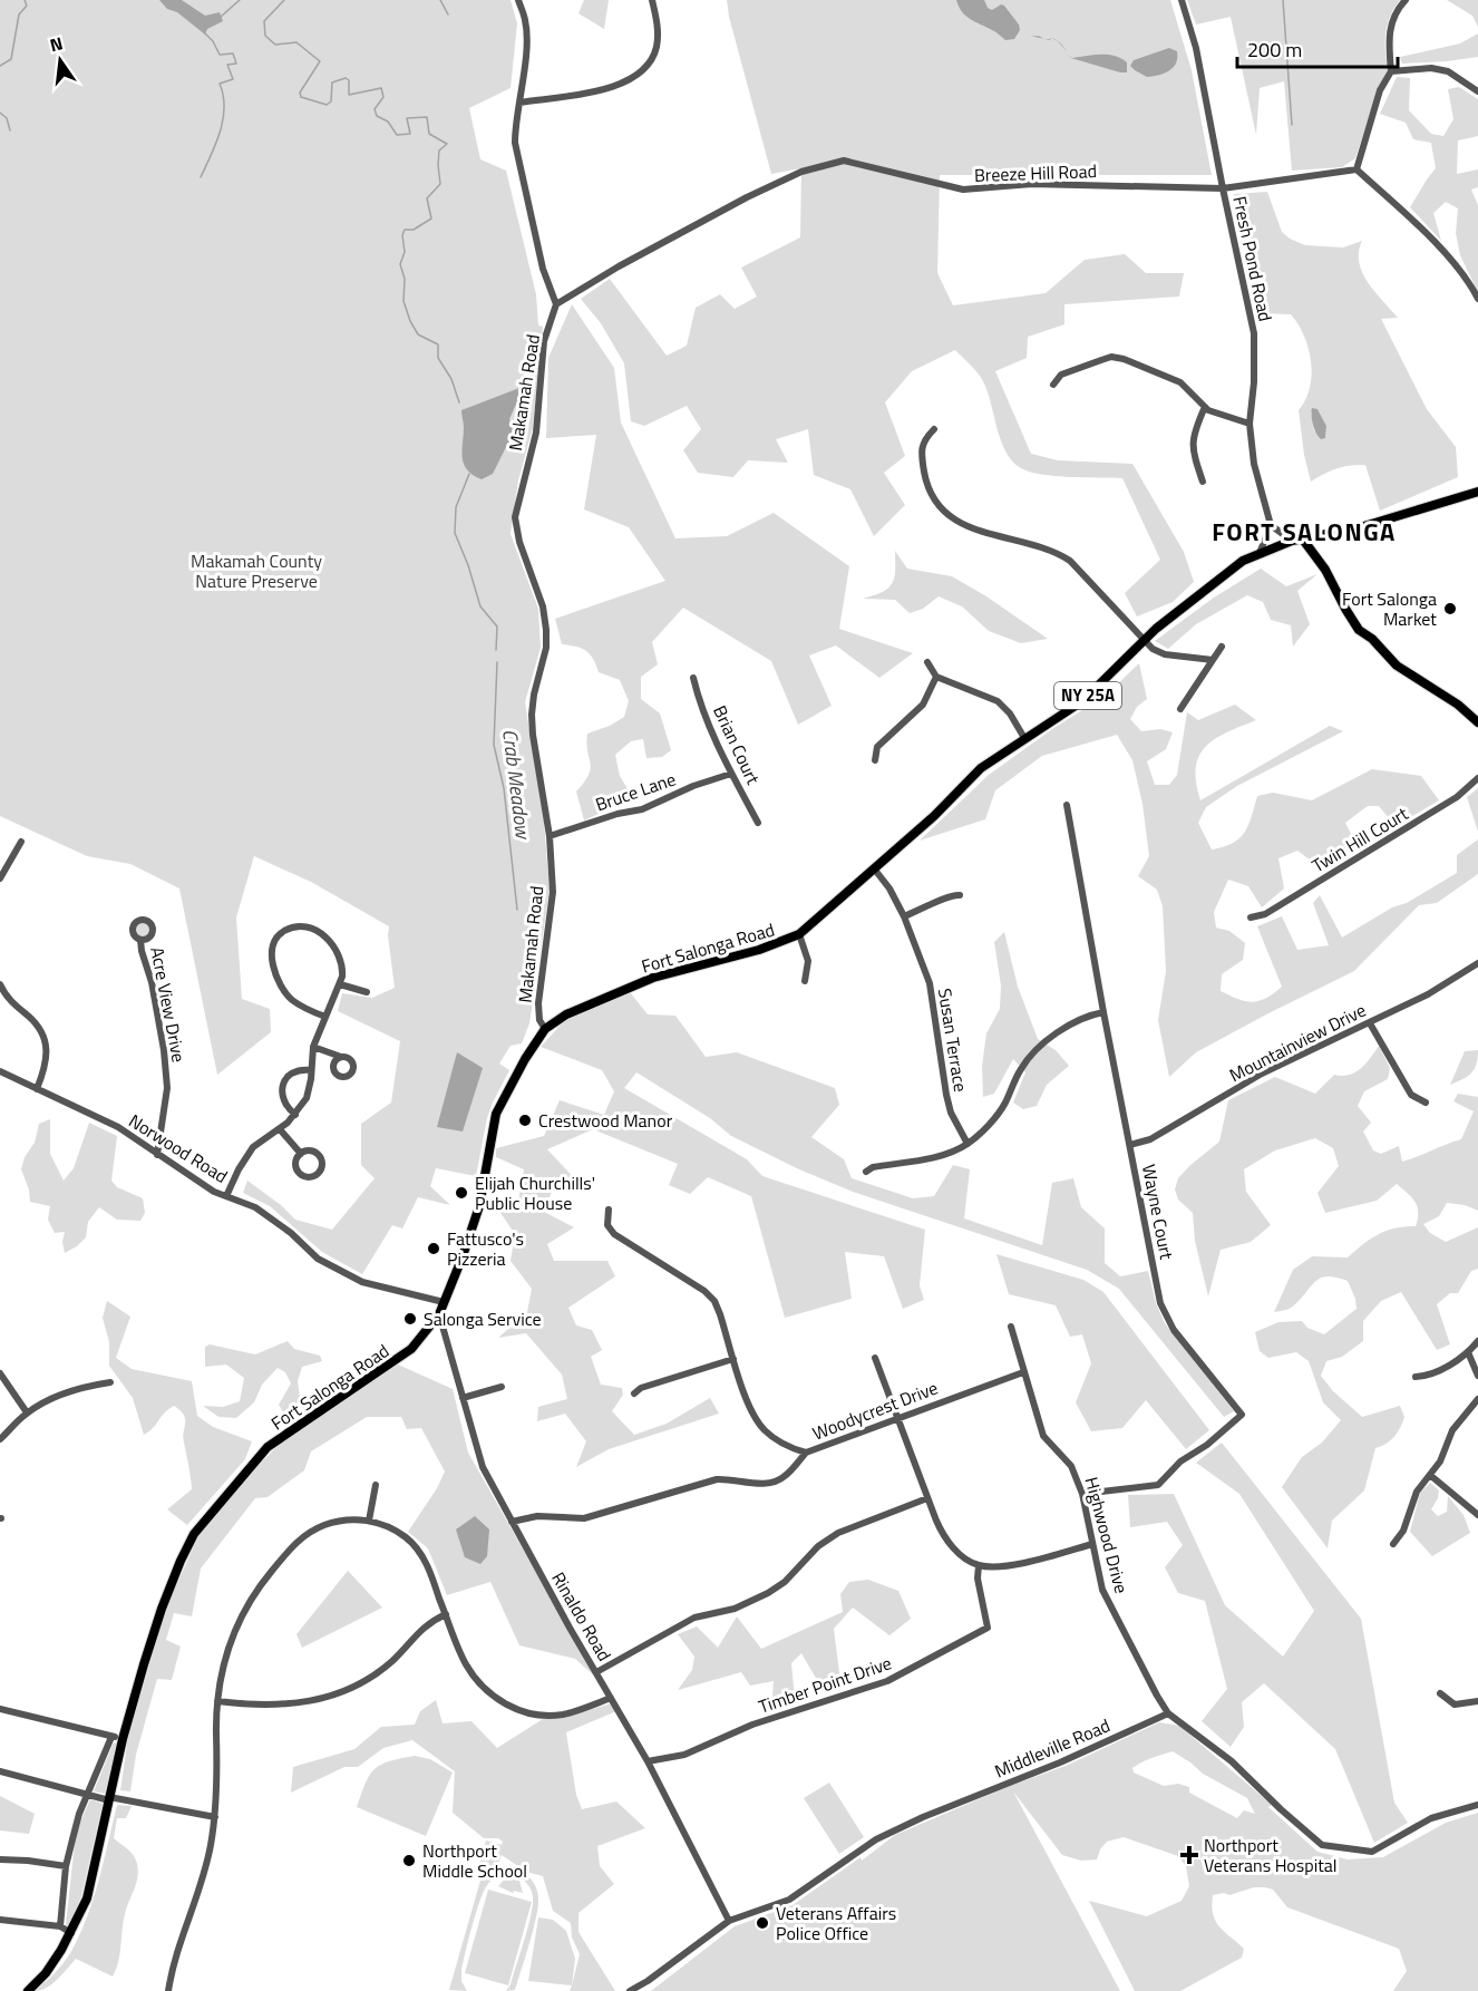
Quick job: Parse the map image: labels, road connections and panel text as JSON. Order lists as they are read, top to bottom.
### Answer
{
  "streets": {
    "main road": ["NY 25A", "Fort Salonga Road"],
    "street": [
      "Breeze Hill Road",
      "Fresh Pond Road",
      "Makamah Road",
      "Brian Court",
      "Bruce Lane",
      "Twin Hill Court",
      "Acre View Drive",
      "Susan Terrace",
      "Mountainview Drive",
      "Norwood Road",
      "Wayne Court",
      "Woodycrest Drive",
      "Highwood Drive",
      "Rinaldo Road",
      "Timber Point Drive",
      "Middleville Road"
    ]
  },
  "crossings": [
    ["Breeze Hill Road", "Fresh Pond Road"],
    ["Breeze Hill Road", "Makamah Road"],
    ["Makamah Road", "Bruce Lane"],
    ["Makamah Road", "Fort Salonga Road"],
    ["Brian Court", "Bruce Lane"],
    ["Fort Salonga Road", "Susan Terrace"],
    ["Fort Salonga Road", "Norwood Road"],
    ["Fort Salonga Road", "Rinaldo Road"],
    ["Acre View Drive", "Norwood Road"],
    ["Mountainview Drive", "Wayne Court"],
    ["Wayne Court", "Highwood Drive"],
    ["Woodycrest Drive", "Highwood Drive"],
    ["Woodycrest Drive", "Rinaldo Road"],
    ["Highwood Drive", "Middleville Road"],
    ["Rinaldo Road", "Timber Point Drive"],
    ["Rinaldo Road", "Middleville Road"]
  ],
  "districts": ["FORT SALONGA"],
  "water": ["Crab Meadow"],
  "parks": ["Makamah County Nature Preserve"],
  "places": {
    "other": [
      "Fort Salonga Market",
      "Crestwood Manor",
      "Elijah Churchills' Public House",
      "Fattusco's Pizzeria",
      "Salonga Service",
      "Northport Middle School",
      "Veterans Affairs Police Office"
    ],
    "health": ["Northport Veterans Hospital"]
  },
  "scale_bar": "200 m",
  "north": "top"
}
